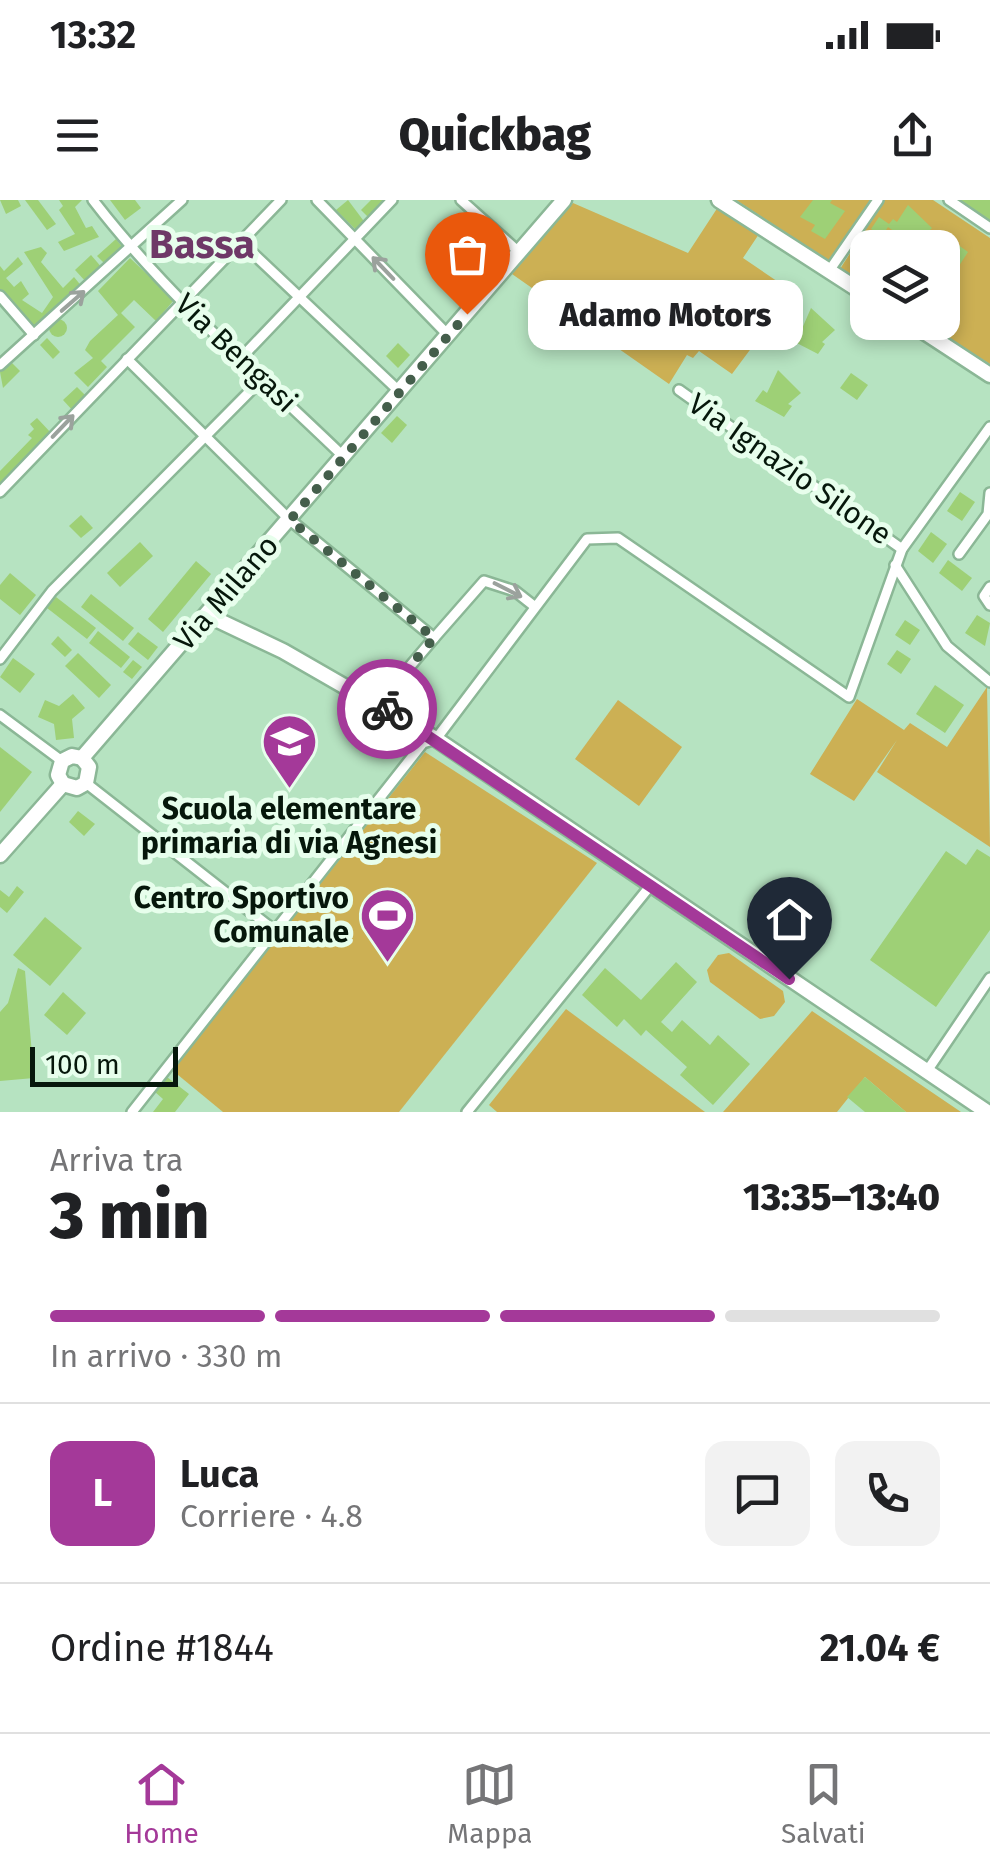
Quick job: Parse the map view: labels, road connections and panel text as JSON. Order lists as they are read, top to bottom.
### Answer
{
  "streets": {
    "street": ["Via Bengasi", "Via Ignazio Silone", "Via Milano"]
  },
  "crossings": [
    ["Via Bengasi", "Via Milano"]
  ],
  "districts": ["Bassa"],
  "places": {
    "other": ["Adamo Motors"],
    "school or university": ["Scuola elementare primaria di via Agnesi"],
    "sports": ["Centro Sportivo Comunale"]
  },
  "scale_bar": "100 m",
  "page": {
    "status": "13:32",
    "header": "Quickbag",
    "bubble": "Adamo Motors",
    "scale": "100 m",
    "heading": ["3 min", "Arriva tra", "13:35–13:40"],
    "panel": [
      "Luca",
      "Corriere · 4.8",
      "Ordine #1844",
      "21.04 €"
    ],
    "bar": "In arrivo · 330 m",
    "round": "L",
    "tabs": ["Home", "Mappa", "Salvati"]
  }
}
